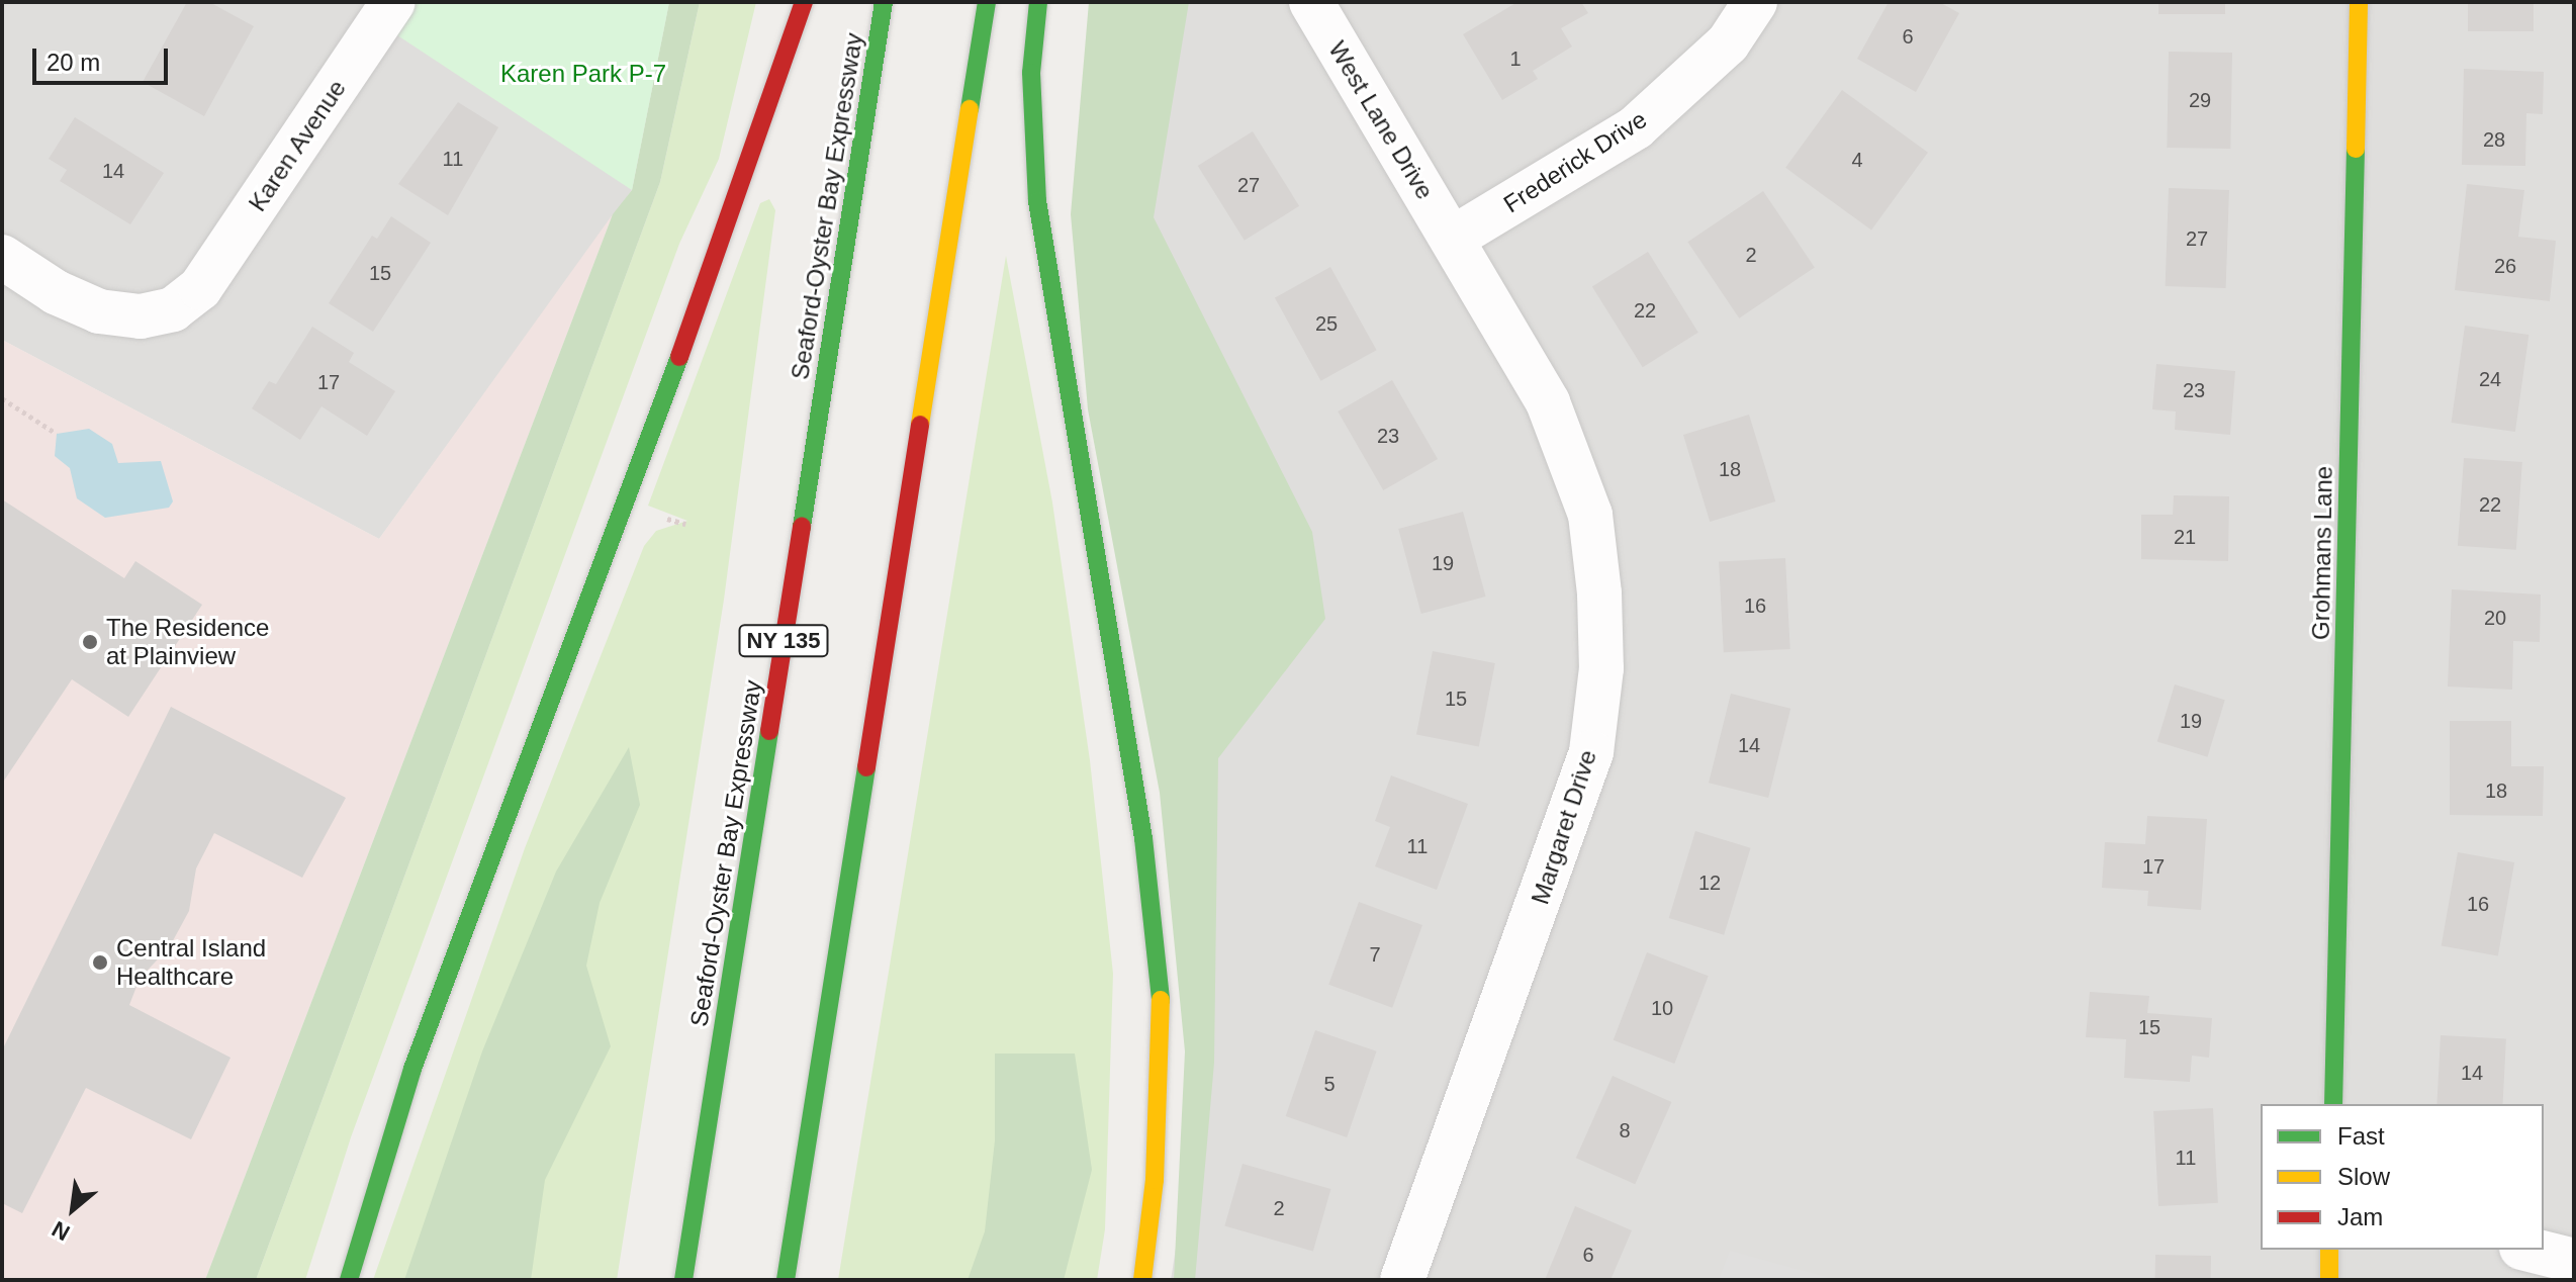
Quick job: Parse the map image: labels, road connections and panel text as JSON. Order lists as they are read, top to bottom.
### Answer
{
  "streets": {
    "main road": ["Seaford-Oyster Bay Expressway", "Grohmans Lane", "NY 135"],
    "street": [
      "West Lane Drive",
      "Karen Avenue",
      "Frederick Drive",
      "Margaret Drive"
    ]
  },
  "crossings": [
    ["West Lane Drive", "Frederick Drive"],
    ["West Lane Drive", "Margaret Drive"],
    ["Frederick Drive", "Margaret Drive"]
  ],
  "parks": ["Karen Park P-7"],
  "places": ["The Residence at Plainview", "Central Island Healthcare"],
  "house_numbers": [
    "6",
    "1",
    "29",
    "28",
    "11",
    "4",
    "14",
    "27",
    "27",
    "2",
    "26",
    "15",
    "22",
    "25",
    "24",
    "17",
    "23",
    "23",
    "18",
    "22",
    "21",
    "19",
    "16",
    "20",
    "15",
    "19",
    "14",
    "18",
    "11",
    "17",
    "12",
    "16",
    "7",
    "10",
    "15",
    "14",
    "5",
    "8",
    "11",
    "2",
    "6"
  ],
  "legend": ["Fast", "Slow", "Jam"],
  "scale_bar": "20 m",
  "north": "bottom left"
}
